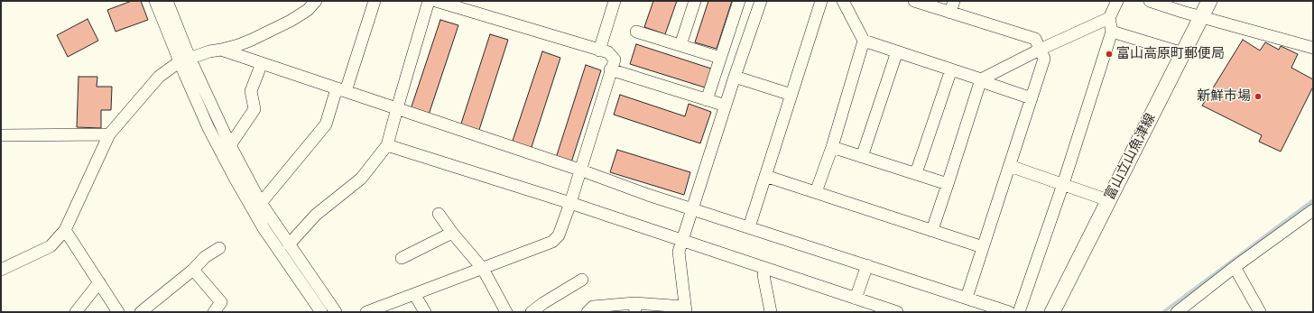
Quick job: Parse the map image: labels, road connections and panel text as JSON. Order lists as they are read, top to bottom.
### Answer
{
  "streets": {
    "main road": ["富山立山魚津線"]
  },
  "places": ["富山高原町郵便局", "新鮮市場"]
}
